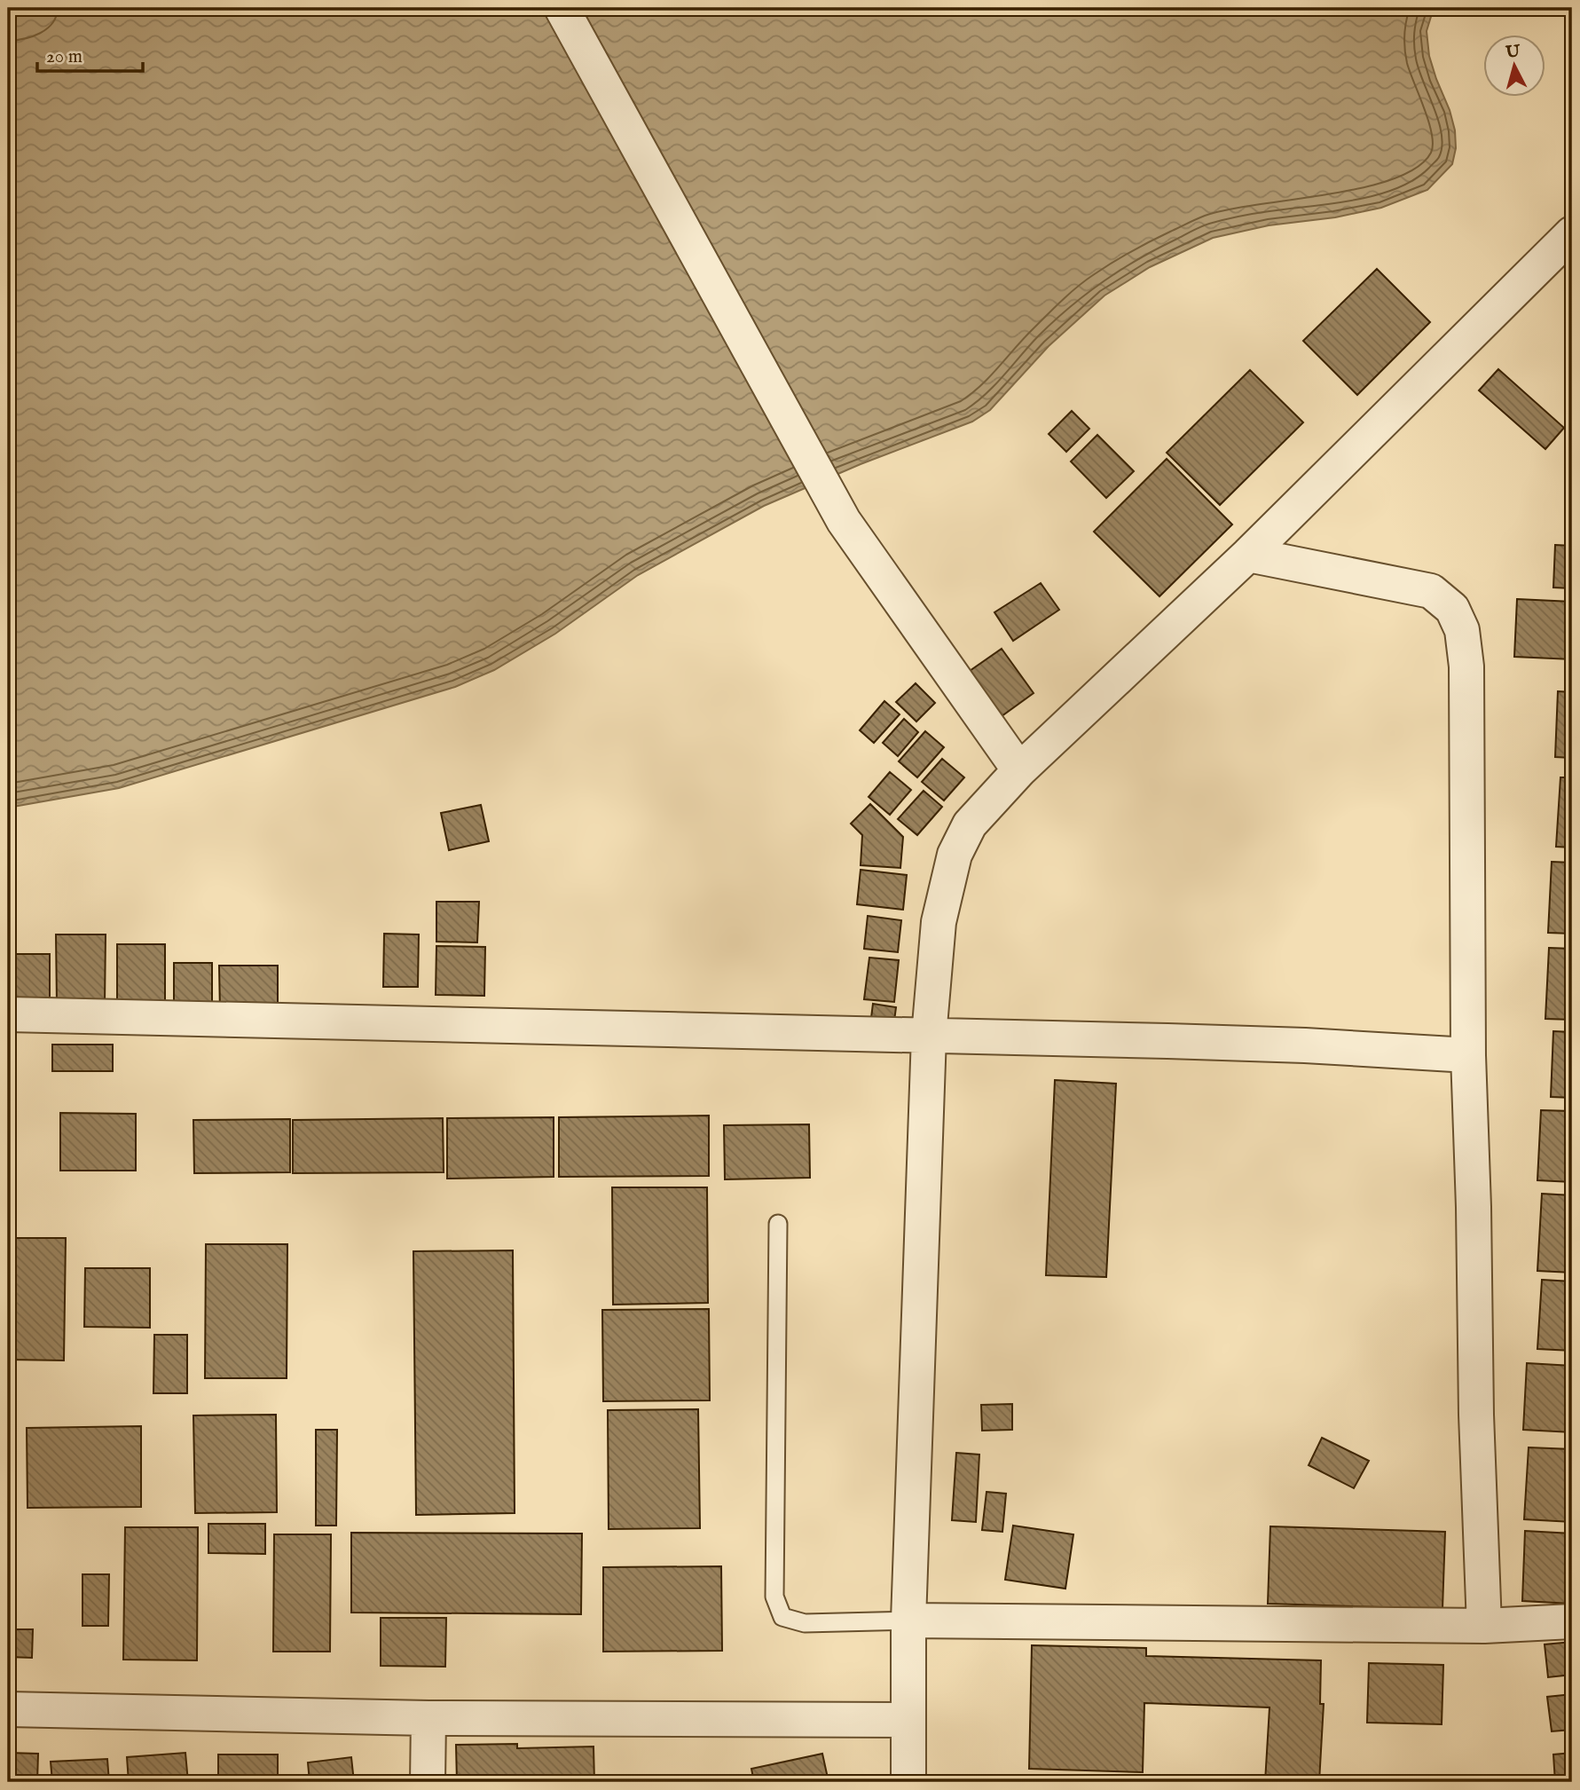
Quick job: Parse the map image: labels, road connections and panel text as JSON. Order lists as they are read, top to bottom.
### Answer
{
  "scale_bar": "20 m",
  "north": "top"
}
